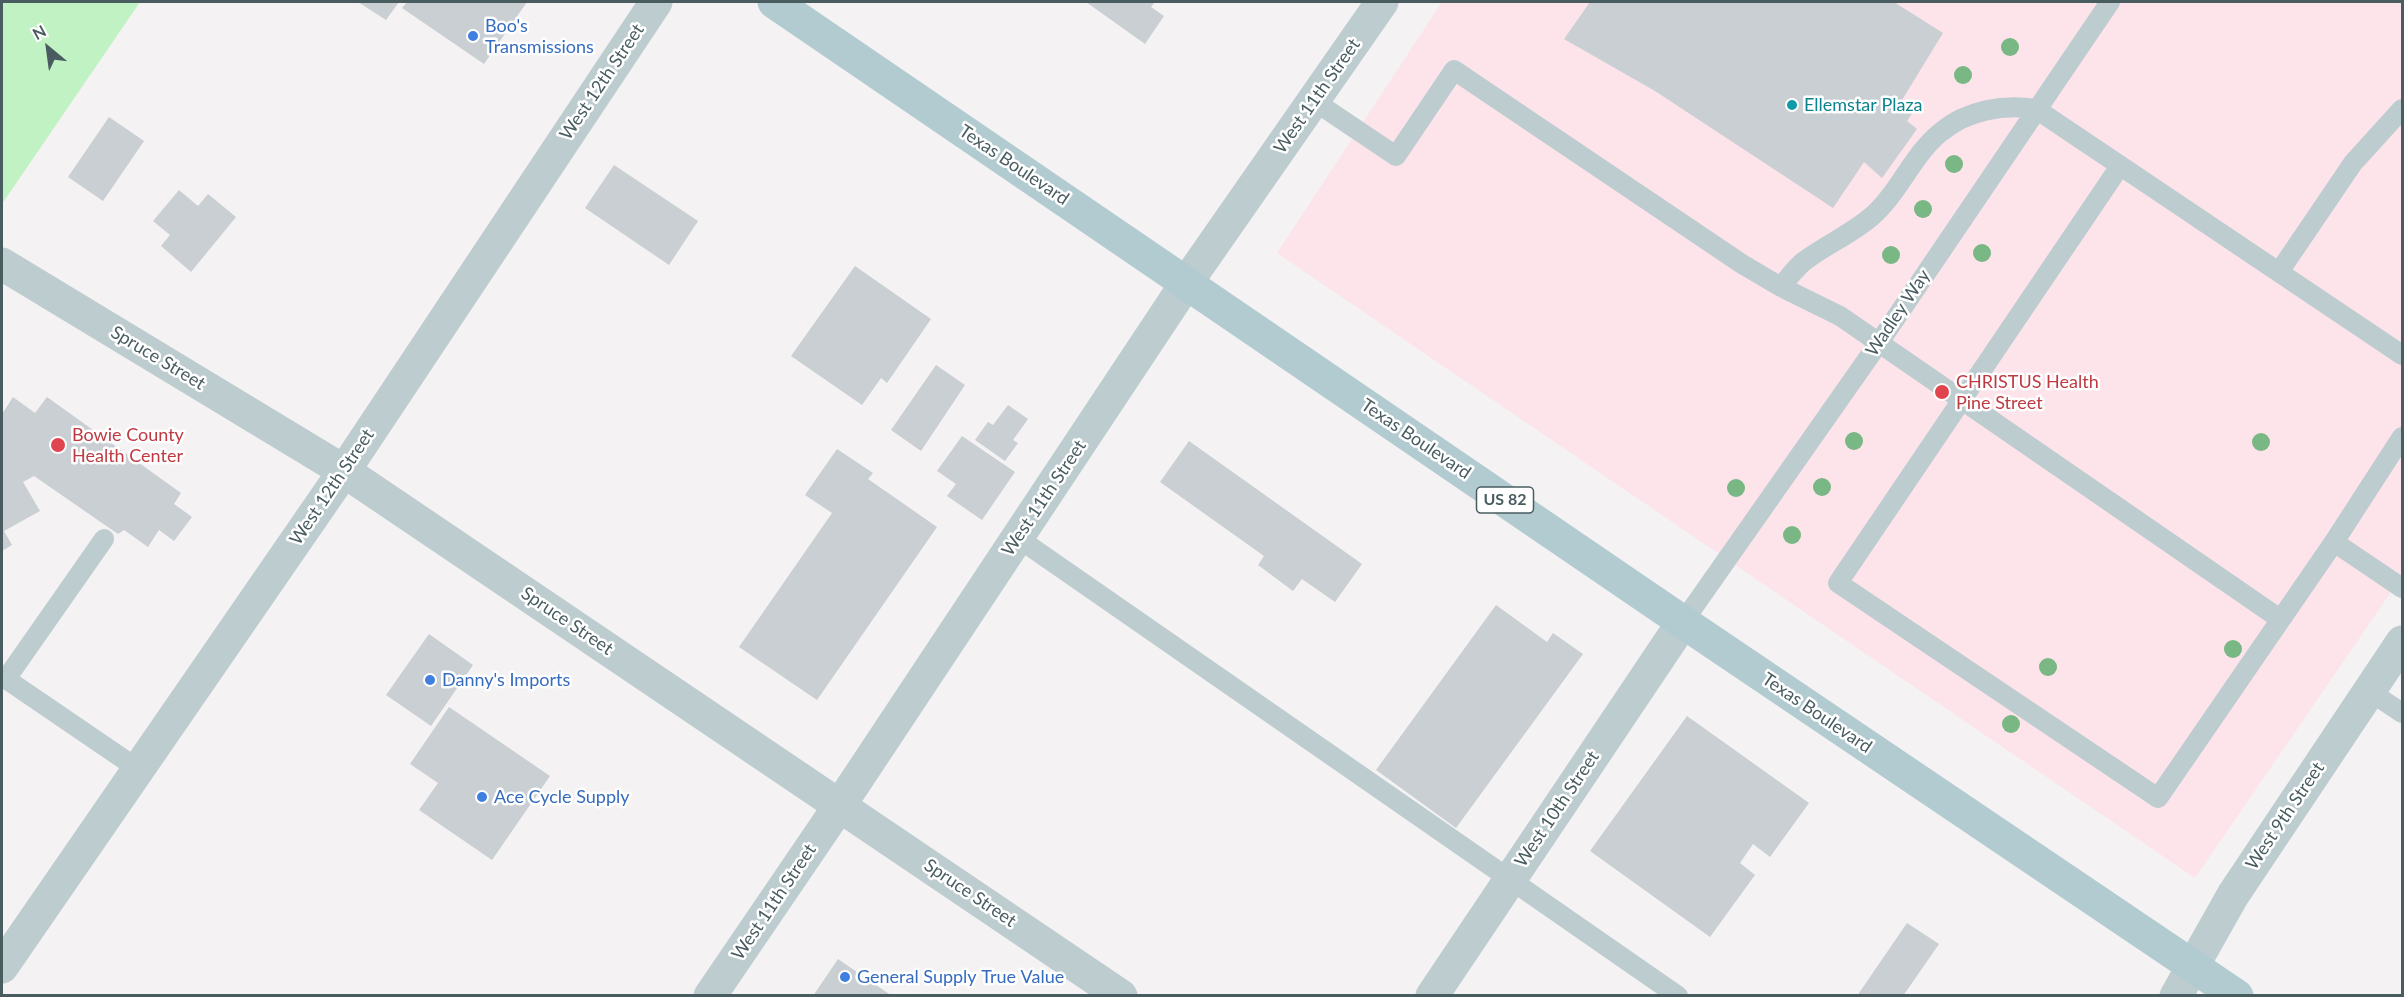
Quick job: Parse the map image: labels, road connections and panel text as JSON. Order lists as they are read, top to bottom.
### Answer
{
  "streets": {
    "main road": ["Texas Boulevard", "US 82"],
    "street": [
      "West 12th Street",
      "West 11th Street",
      "Spruce Street",
      "West 10th Street",
      "West 9th Street"
    ],
    "lane": ["Wadley Way"]
  },
  "crossings": [
    ["West 12th Street", "Spruce Street"],
    ["West 11th Street", "Texas Boulevard"],
    ["West 11th Street", "Spruce Street"],
    ["Texas Boulevard", "Wadley Way"],
    ["Texas Boulevard", "West 10th Street"],
    ["Texas Boulevard", "West 9th Street"],
    ["Wadley Way", "West 10th Street"]
  ],
  "places": [
    "Boo's Transmissions",
    "Ellemstar Plaza",
    "CHRISTUS Health Pine Street",
    "Bowie County Health Center",
    "Danny's Imports",
    "Ace Cycle Supply",
    "General Supply True Value"
  ],
  "north": "top left"
}
